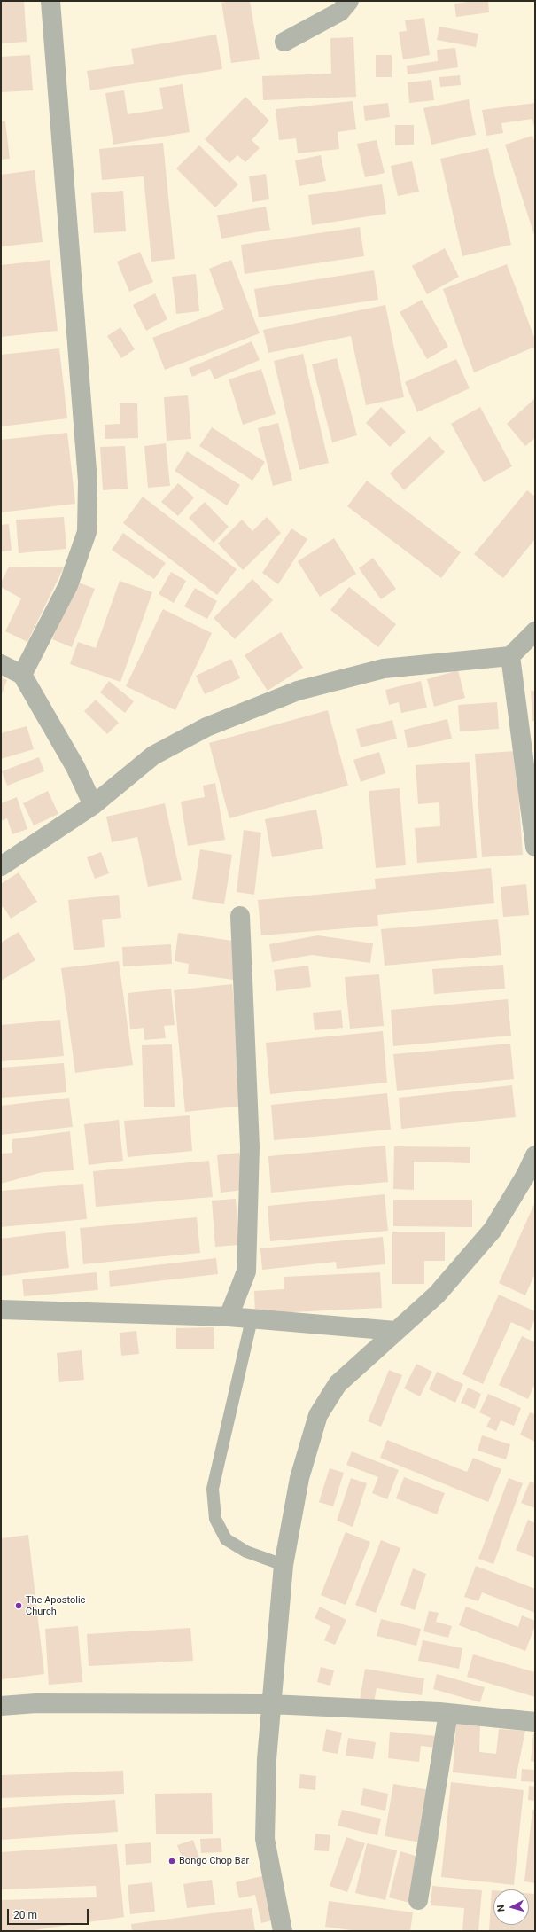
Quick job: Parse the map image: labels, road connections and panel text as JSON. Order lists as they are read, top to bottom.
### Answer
{
  "places": ["The Apostolic Church", "Bongo Chop Bar"],
  "scale_bar": "20 m",
  "north": "left"
}
